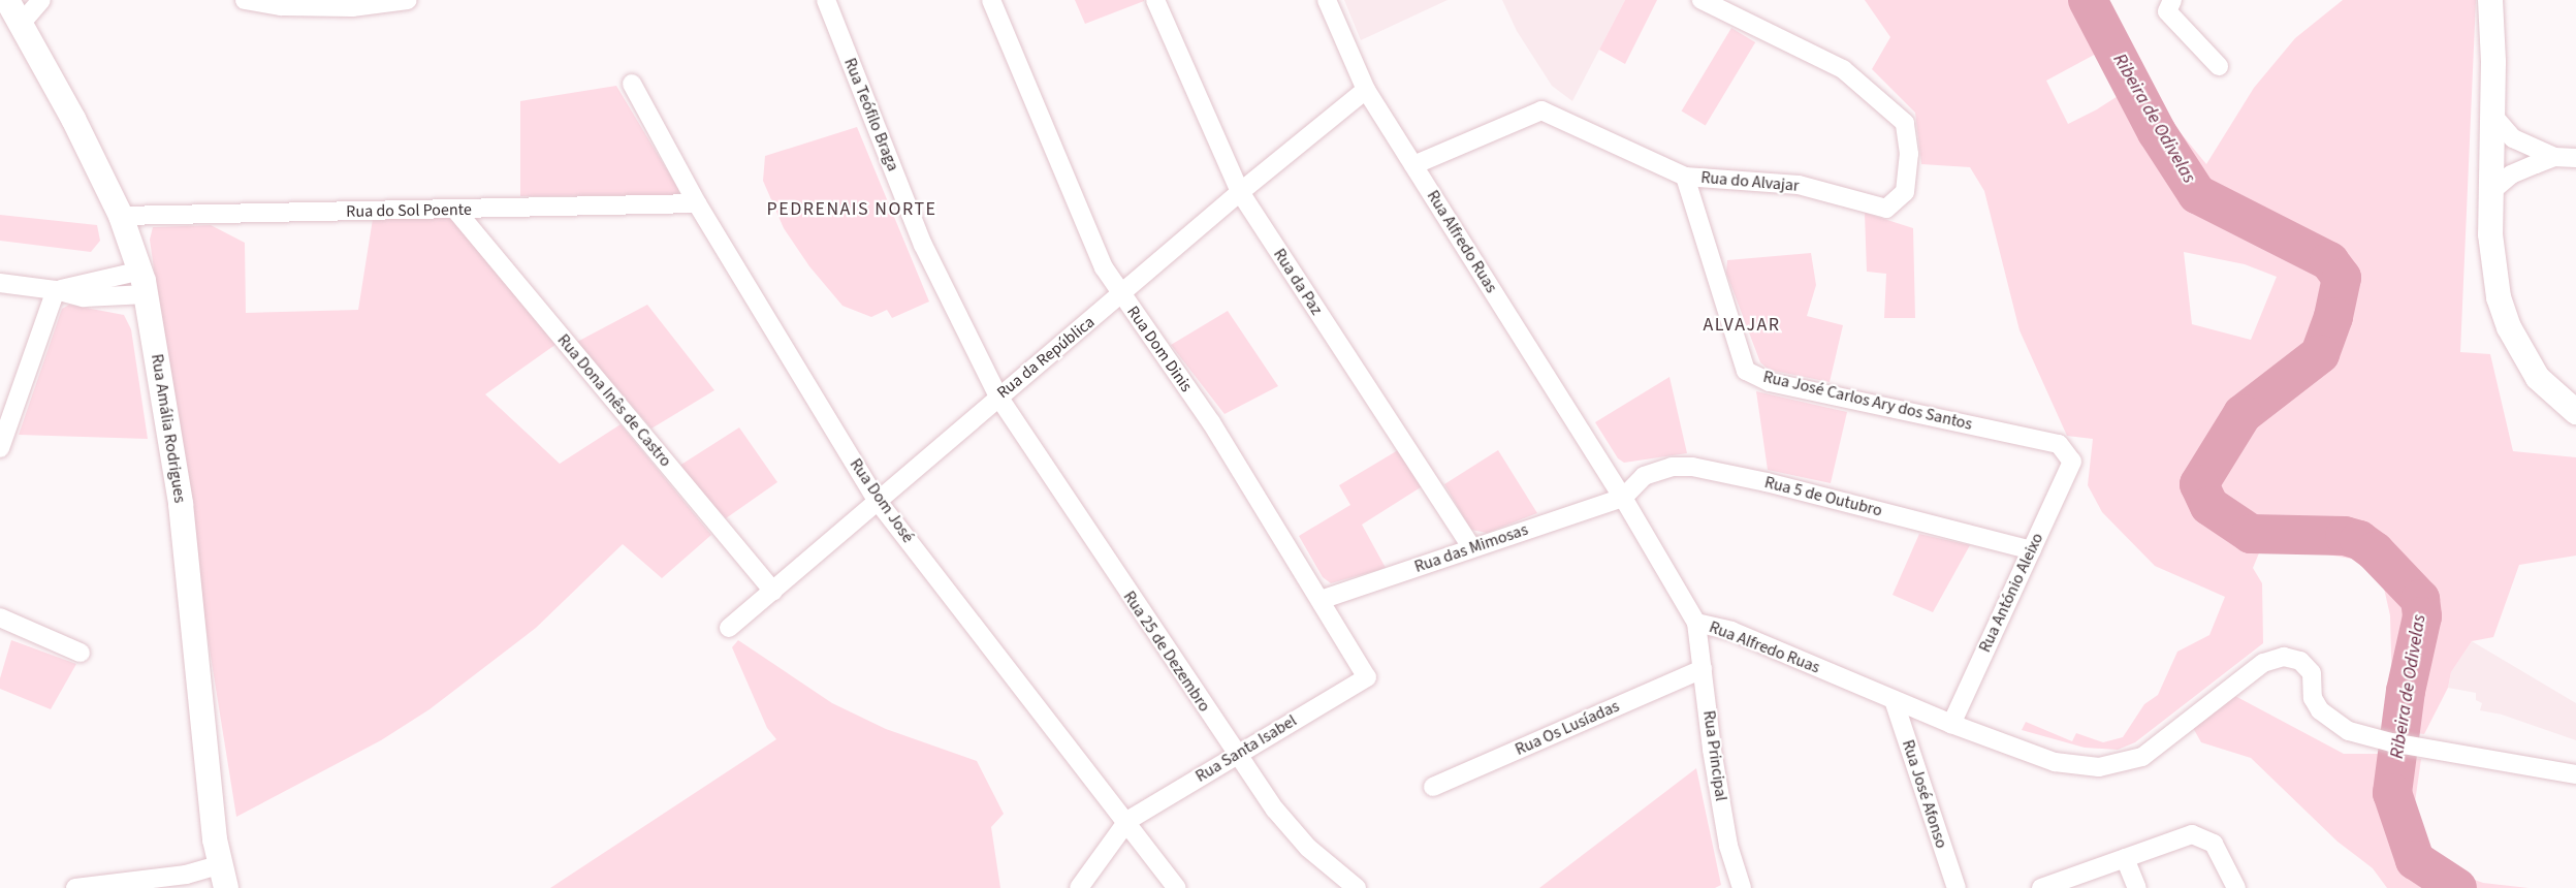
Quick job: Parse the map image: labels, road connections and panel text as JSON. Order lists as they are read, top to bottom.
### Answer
{
  "streets": {
    "street": [
      "Rua Teófilo Braga",
      "Rua do Alvajar",
      "Rua do Sol Poente",
      "Rua Alfredo Ruas",
      "Rua da Paz",
      "Rua Dom Dinis",
      "Rua da República",
      "Rua Dona Inês de Castro",
      "Rua José Carlos Ary dos Santos",
      "Rua Amália Rodrigues",
      "Rua 5 de Outubro",
      "Rua Dom José",
      "Rua das Mimosas",
      "Rua António Aleixo",
      "Rua 25 de Dezembro",
      "Rua Os Lusíadas",
      "Rua Santa Isabel",
      "Rua Principal",
      "Rua José Afonso"
    ]
  },
  "crossings": [
    ["Rua Teófilo Braga", "Rua da República"],
    ["Rua Teófilo Braga", "Rua 25 de Dezembro"],
    ["Rua do Alvajar", "Rua Alfredo Ruas"],
    ["Rua do Alvajar", "Rua José Carlos Ary dos Santos"],
    ["Rua do Sol Poente", "Rua Dona Inês de Castro"],
    ["Rua do Sol Poente", "Rua Amália Rodrigues"],
    ["Rua do Sol Poente", "Rua Dom José"],
    ["Rua Alfredo Ruas", "Rua da República"],
    ["Rua Alfredo Ruas", "Rua 5 de Outubro"],
    ["Rua Alfredo Ruas", "Rua das Mimosas"],
    ["Rua Alfredo Ruas", "Rua António Aleixo"],
    ["Rua Alfredo Ruas", "Rua Principal"],
    ["Rua Alfredo Ruas", "Rua José Afonso"],
    ["Rua da Paz", "Rua da República"],
    ["Rua da Paz", "Rua das Mimosas"],
    ["Rua Dom Dinis", "Rua da República"],
    ["Rua Dom Dinis", "Rua das Mimosas"],
    ["Rua Dom Dinis", "Rua Santa Isabel"],
    ["Rua da República", "Rua Dona Inês de Castro"],
    ["Rua da República", "Rua Dom José"],
    ["Rua da República", "Rua 25 de Dezembro"],
    ["Rua José Carlos Ary dos Santos", "Rua António Aleixo"],
    ["Rua 5 de Outubro", "Rua das Mimosas"],
    ["Rua 5 de Outubro", "Rua António Aleixo"],
    ["Rua Dom José", "Rua Santa Isabel"],
    ["Rua 25 de Dezembro", "Rua Santa Isabel"],
    ["Rua Os Lusíadas", "Rua Principal"]
  ],
  "districts": ["PEDRENAIS NORTE", "ALVAJAR"],
  "water": ["Ribeira de Odivelas"]
}
